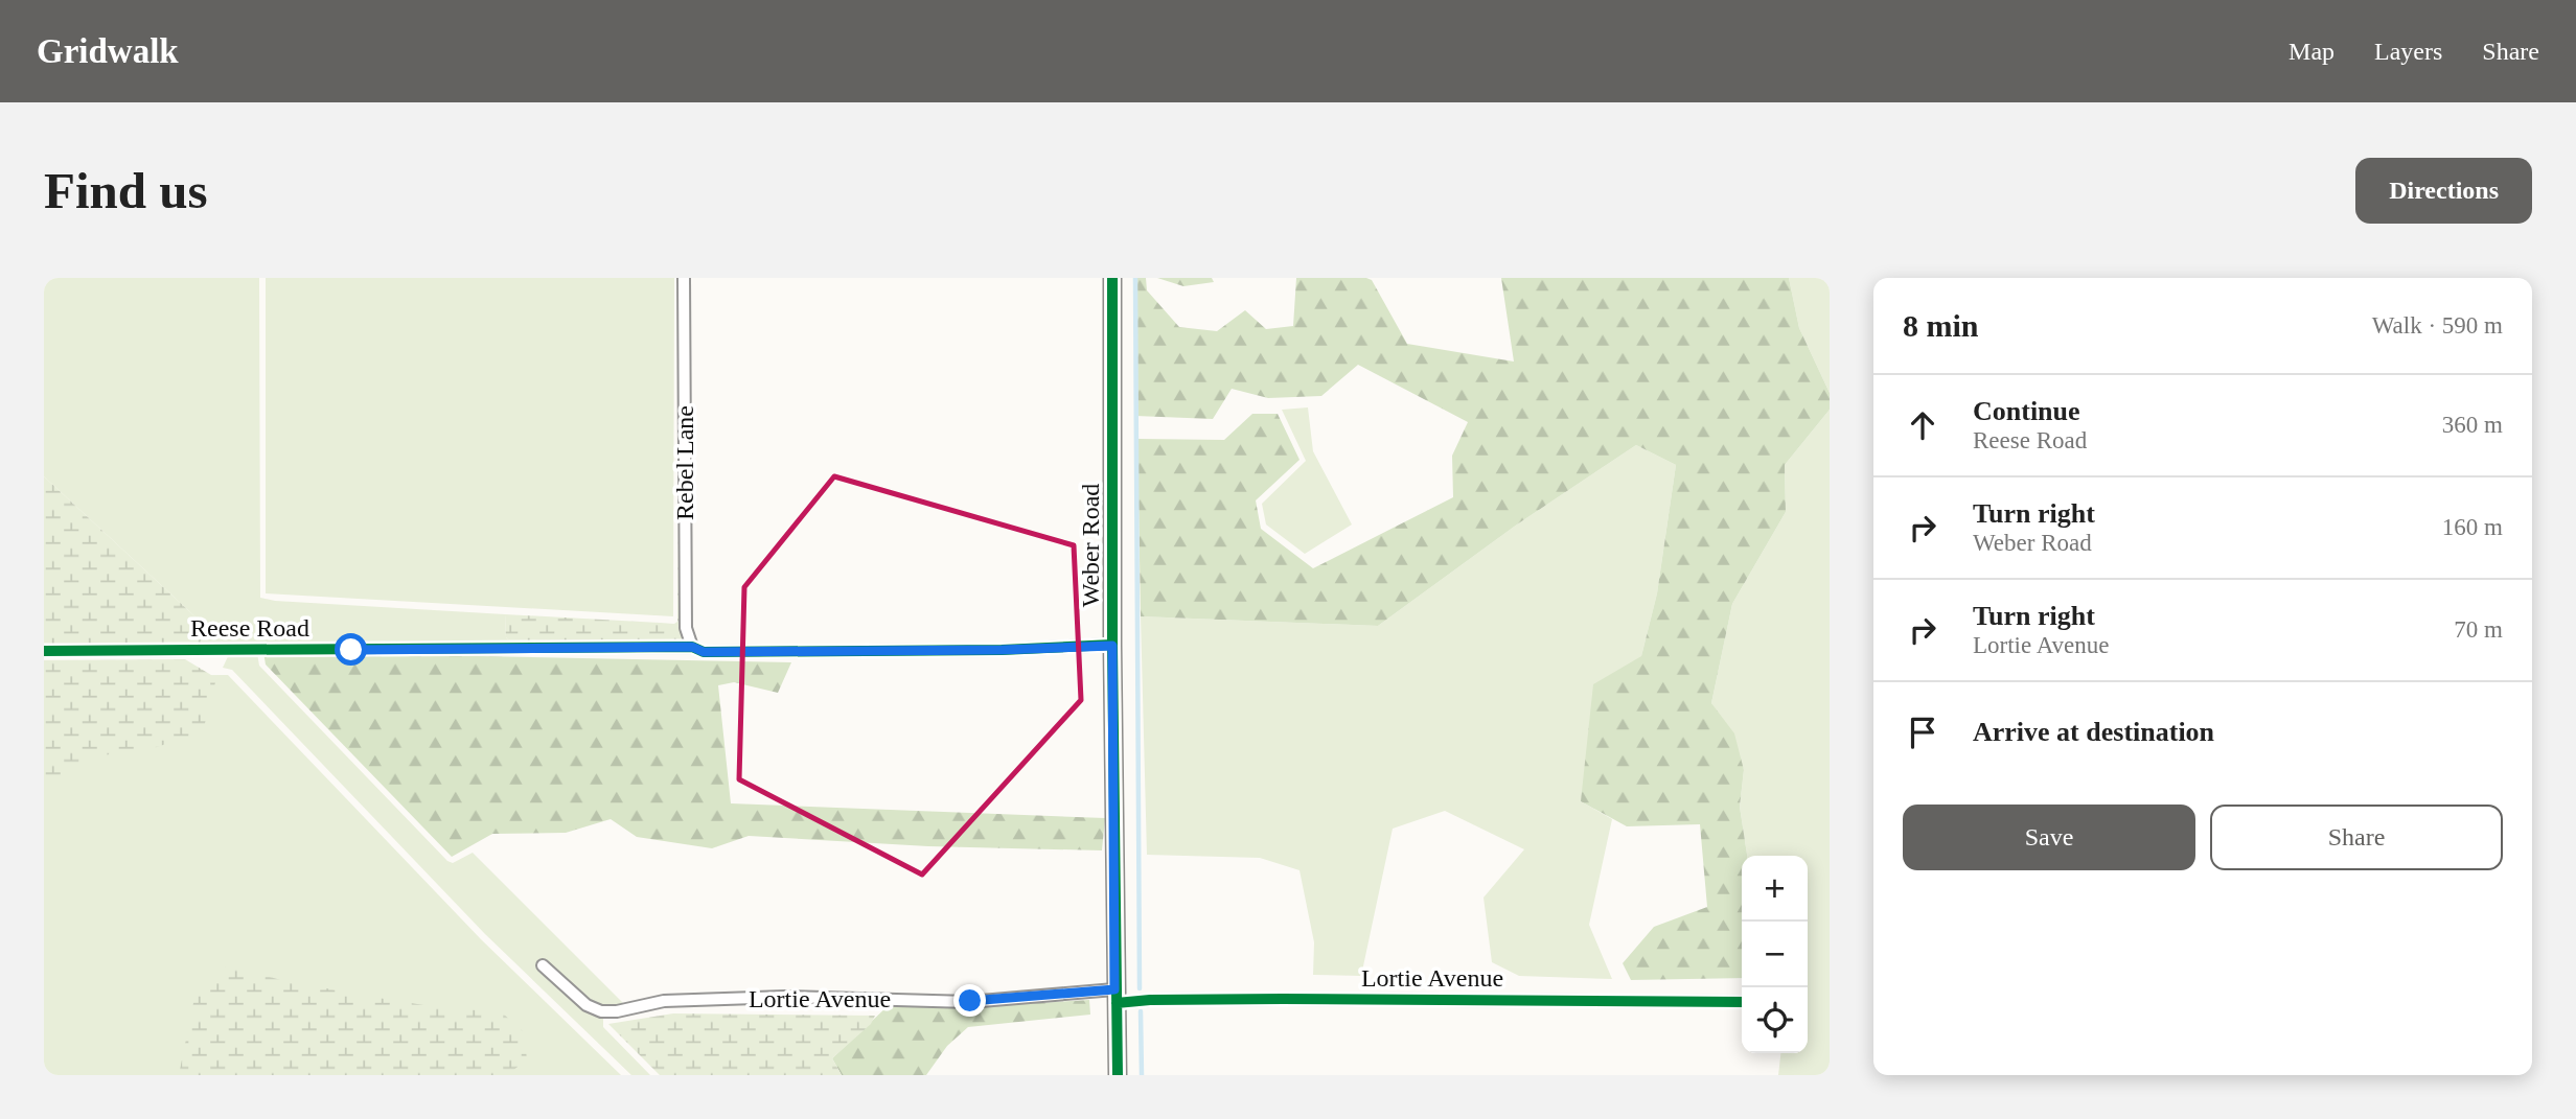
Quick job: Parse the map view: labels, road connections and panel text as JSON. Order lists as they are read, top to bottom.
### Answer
{
  "streets": {
    "street": [
      "Rebel Lane",
      "Weber Road",
      "Reese Road",
      "Lortie Avenue"
    ]
  },
  "crossings": [
    ["Rebel Lane", "Reese Road"],
    ["Weber Road", "Reese Road"],
    ["Weber Road", "Lortie Avenue"]
  ],
  "page": {
    "header": "Gridwalk",
    "nav": ["Map", "Layers", "Share"],
    "buttons": [
      "Directions",
      ["Save", "Share"]
    ],
    "title": "Find us",
    "heading": ["8 min", "Walk · 590 m"],
    "list": [
      ["Continue", "Reese Road", "360 m"],
      ["Turn right", "Weber Road", "160 m"],
      ["Turn right", "Lortie Avenue", "70 m"],
      "Arrive at destination"
    ],
    "map_buttons": ["+", "−"]
  }
}
